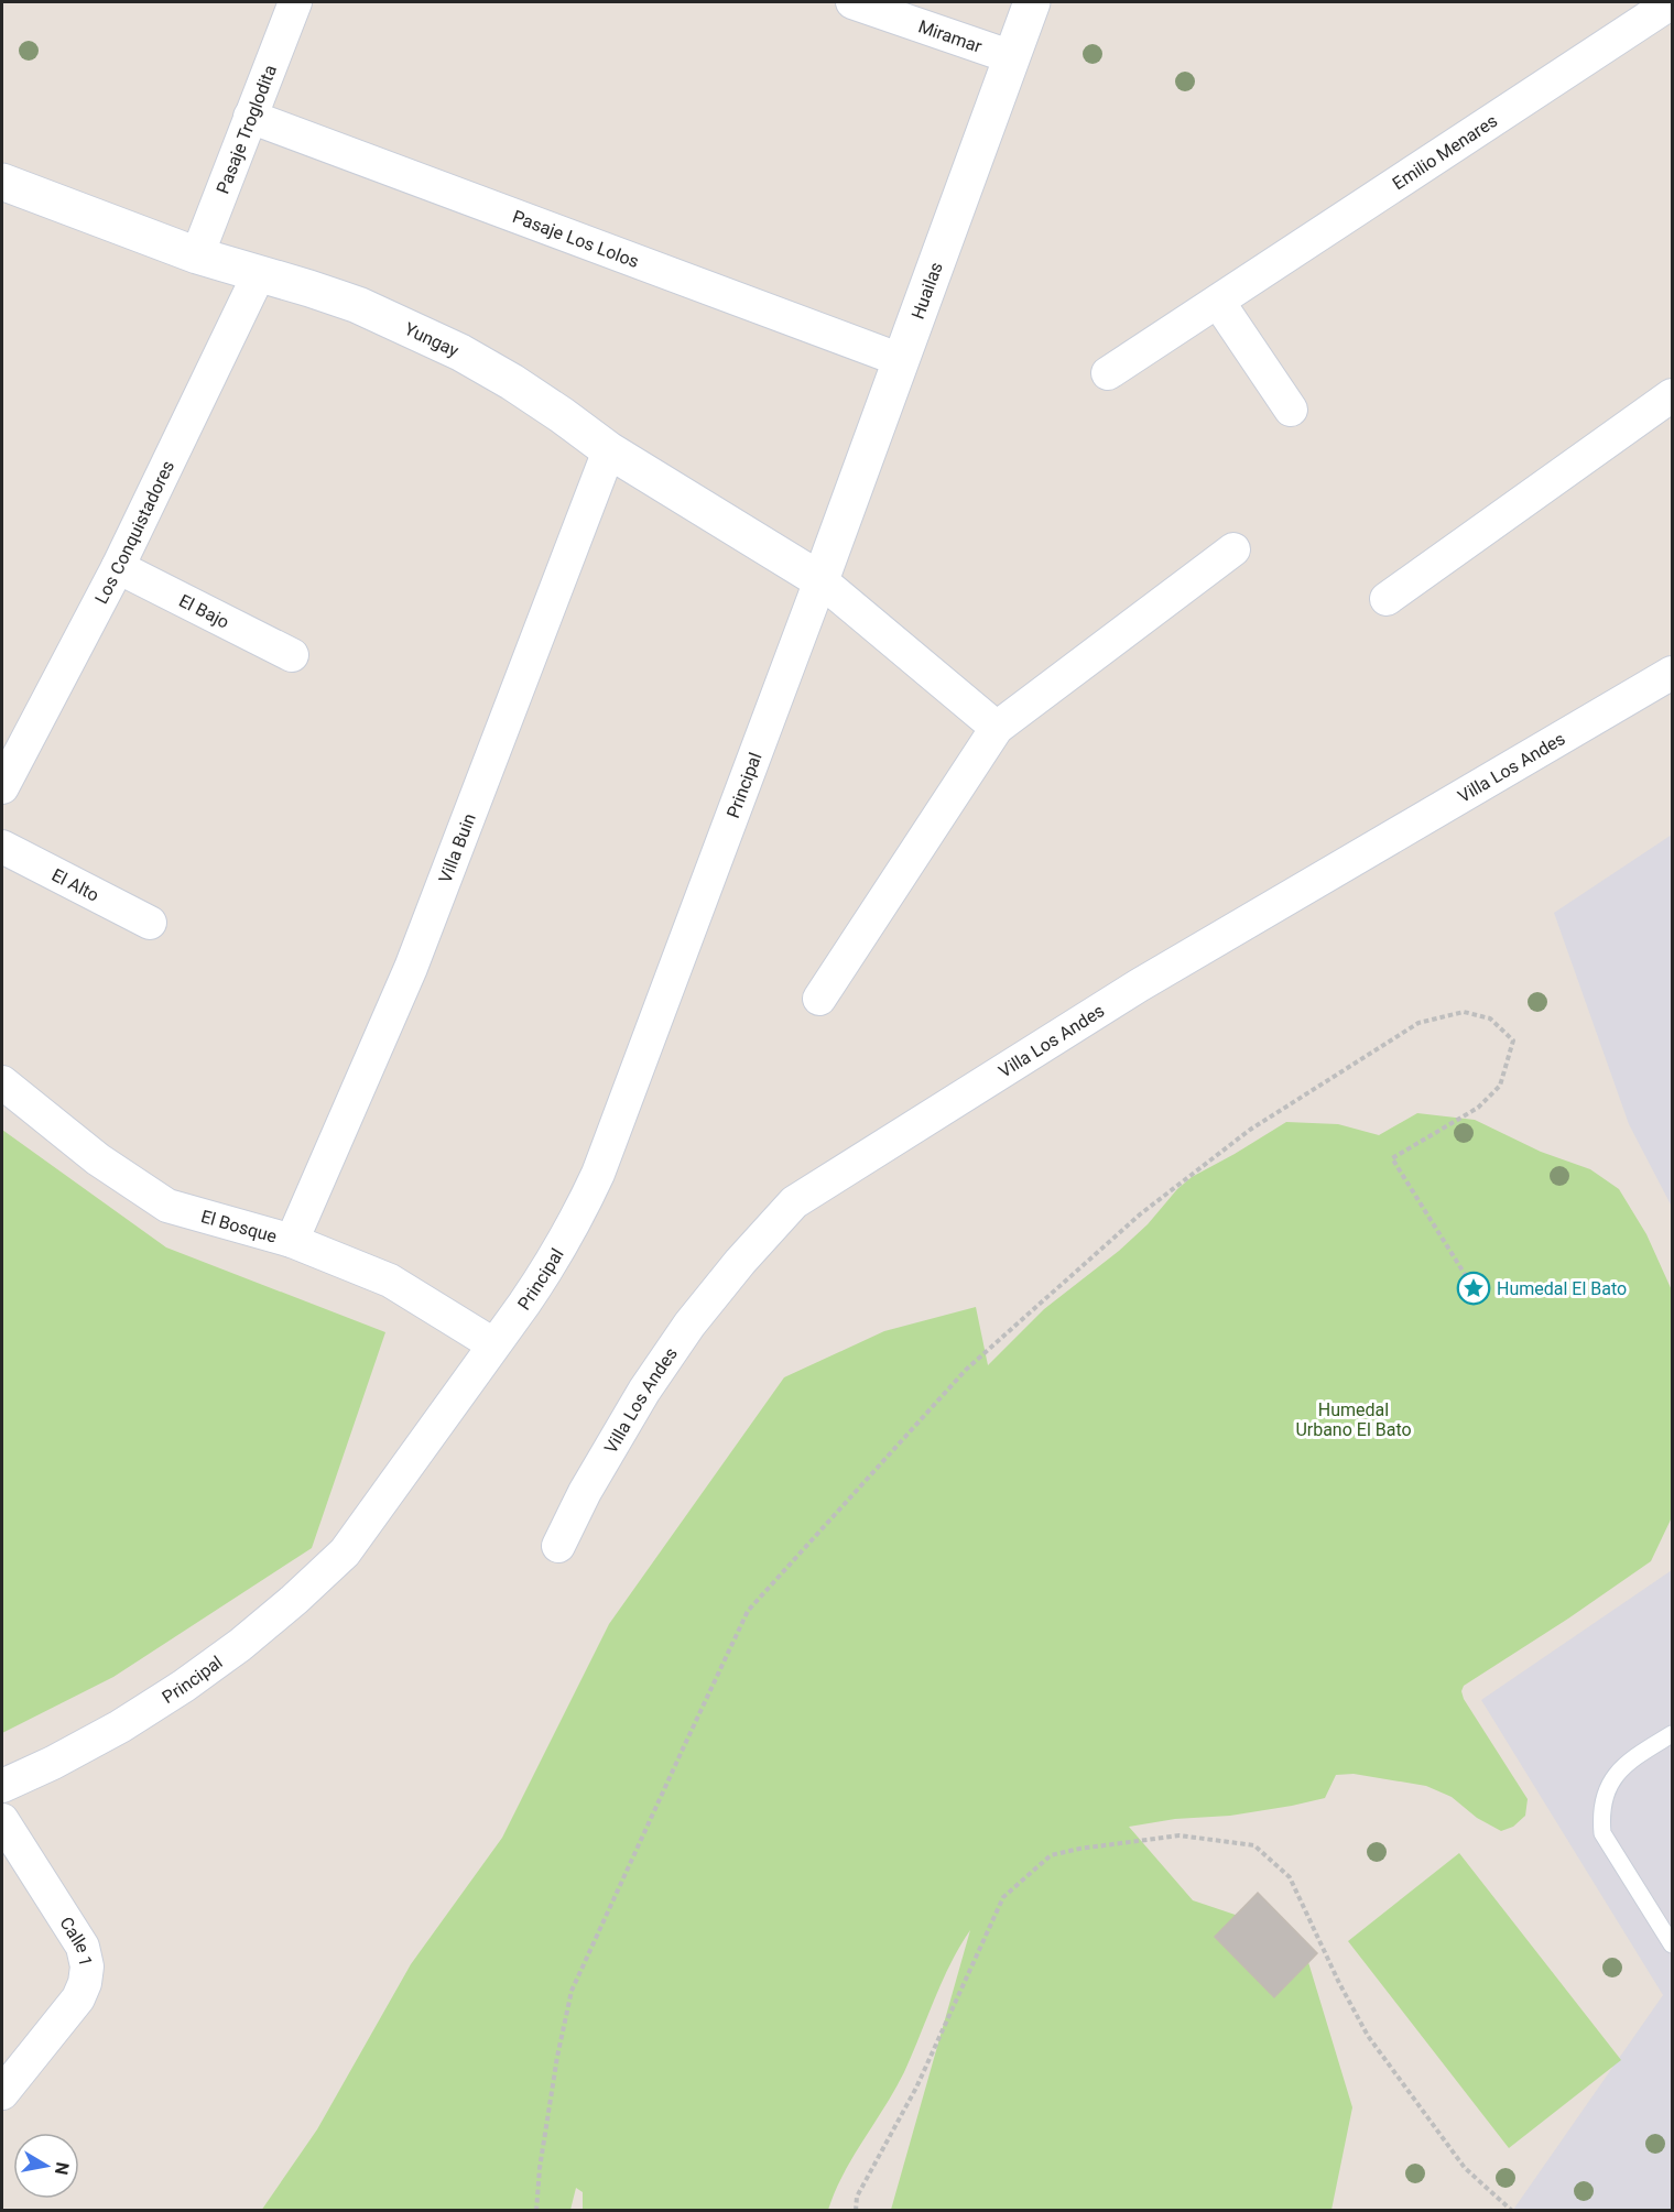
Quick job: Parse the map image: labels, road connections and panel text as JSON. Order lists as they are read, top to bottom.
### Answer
{
  "streets": {
    "street": [
      "Miramar",
      "Pasaje Troglodita",
      "Emilio Menares",
      "Pasaje Los Lolos",
      "Huailas",
      "Yungay",
      "Los Conquistadores",
      "El Bajo",
      "Villa Los Andes",
      "Principal",
      "Villa Buin",
      "El Alto",
      "El Bosque",
      "Calle 1"
    ]
  },
  "crossings": [
    ["Miramar", "Huailas"],
    ["Pasaje Troglodita", "Pasaje Los Lolos"],
    ["Pasaje Troglodita", "Yungay"],
    ["Pasaje Los Lolos", "Huailas"],
    ["Huailas", "Yungay"],
    ["Huailas", "Principal"],
    ["Yungay", "Los Conquistadores"],
    ["Yungay", "Principal"],
    ["Yungay", "Villa Buin"],
    ["Los Conquistadores", "El Bajo"],
    ["Principal", "El Bosque"],
    ["Villa Buin", "El Bosque"]
  ],
  "parks": ["Humedal Urbano El Bato"],
  "places": {
    "place": ["Humedal El Bato"]
  },
  "north": "right"
}
